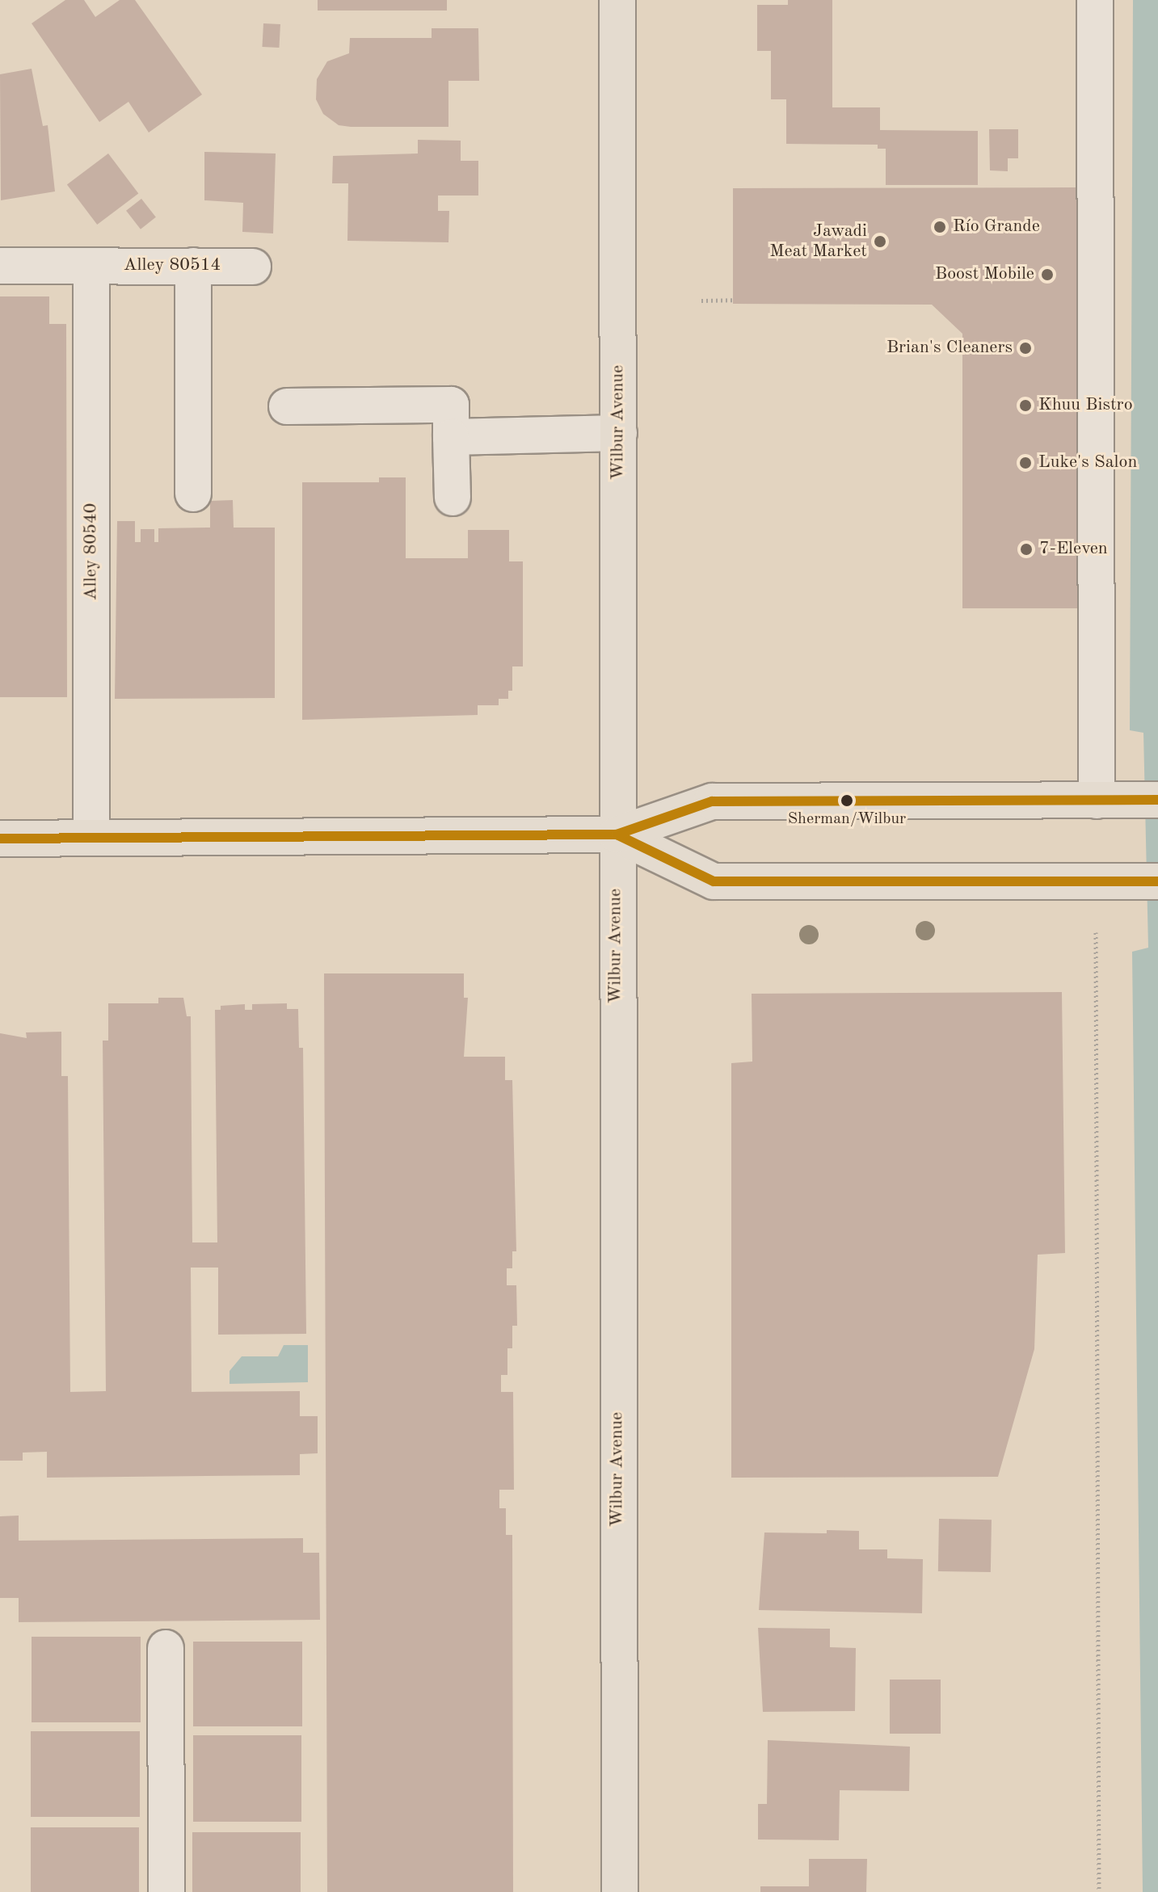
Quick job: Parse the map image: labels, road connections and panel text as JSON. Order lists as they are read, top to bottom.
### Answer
{
  "streets": {
    "main road": ["Wilbur Avenue"],
    "lane": ["Alley 80514", "Alley 80540"]
  },
  "crossings": [
    ["Alley 80514", "Alley 80540"]
  ],
  "places": [
    "Río Grande",
    "Jawadi Meat Market",
    "Boost Mobile",
    "Brian's Cleaners",
    "Khuu Bistro",
    "Luke's Salon",
    "7-Eleven",
    "Sherman/Wilbur"
  ]
}
